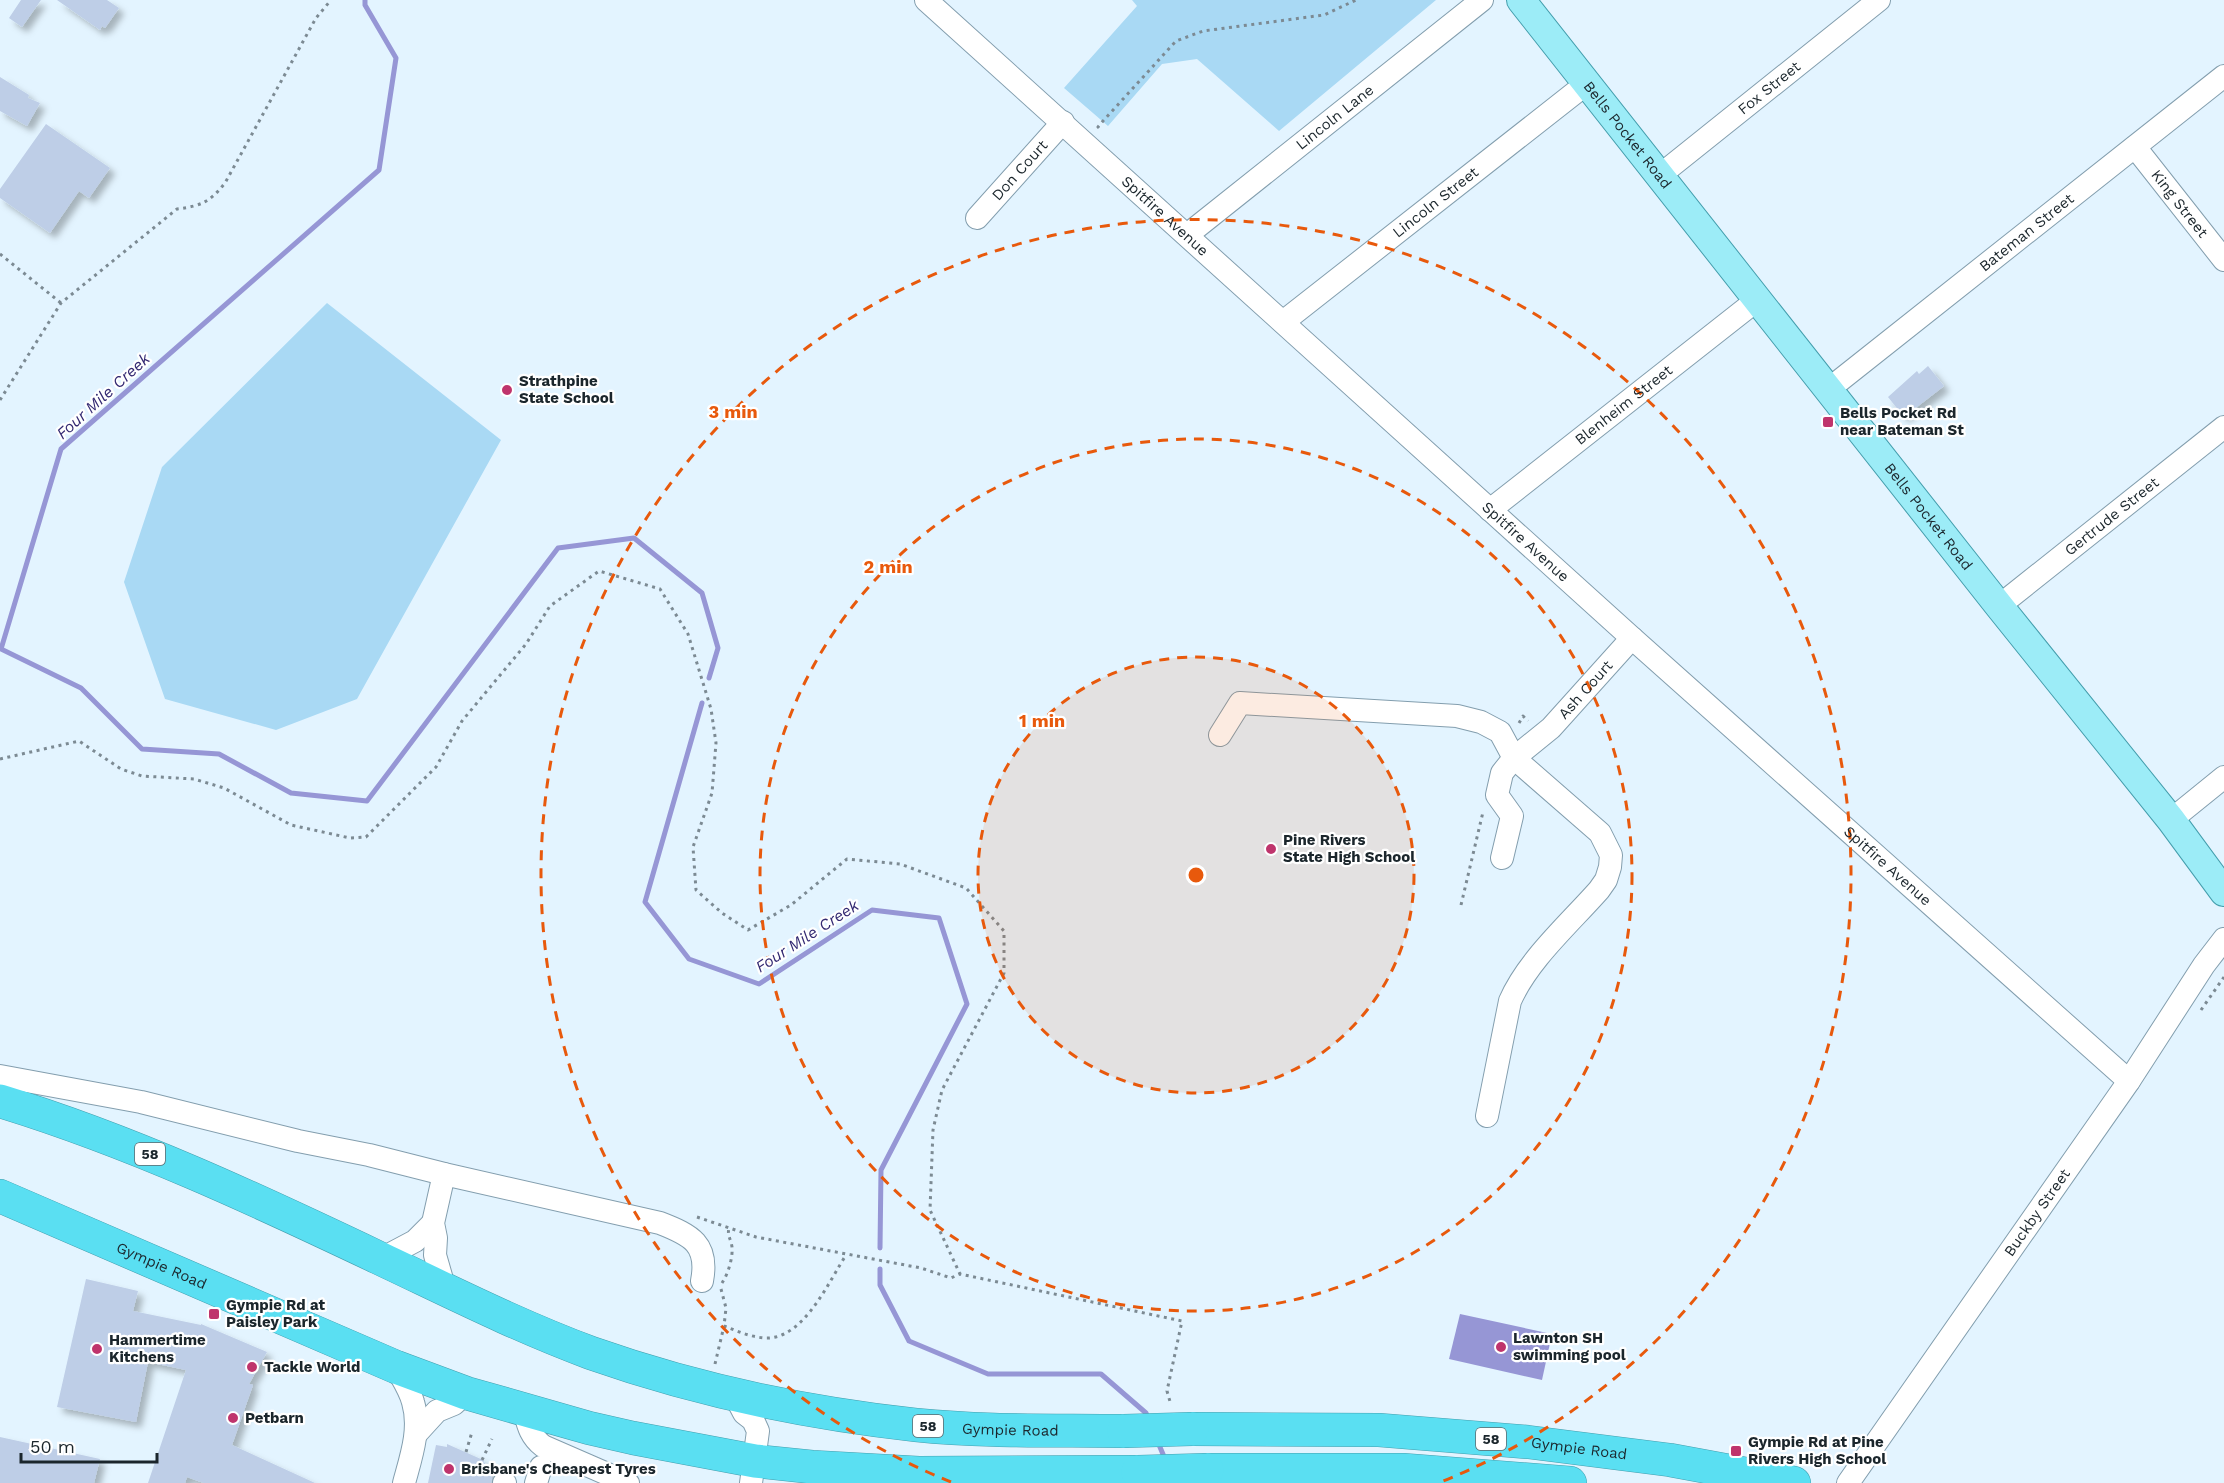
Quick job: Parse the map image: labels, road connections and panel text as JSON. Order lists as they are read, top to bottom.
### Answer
{
  "streets": {
    "highway": ["58", "Gympie Road"],
    "main road": ["Bells Pocket Road"],
    "street": [
      "Fox Street",
      "Lincoln Lane",
      "Don Court",
      "Lincoln Street",
      "King Street",
      "Spitfire Avenue",
      "Bateman Street",
      "Blenheim Street",
      "Gertrude Street",
      "Ash Court",
      "Buckby Street"
    ]
  },
  "crossings": [
    ["Fox Street", "Bells Pocket Road"],
    ["Lincoln Lane", "Spitfire Avenue"],
    ["Bells Pocket Road", "Lincoln Street"],
    ["Bells Pocket Road", "Bateman Street"],
    ["Bells Pocket Road", "Blenheim Street"],
    ["Bells Pocket Road", "Gertrude Street"],
    ["Don Court", "Spitfire Avenue"],
    ["Lincoln Street", "Spitfire Avenue"],
    ["King Street", "Bateman Street"],
    ["Spitfire Avenue", "Blenheim Street"],
    ["Spitfire Avenue", "Ash Court"],
    ["Spitfire Avenue", "Buckby Street"]
  ],
  "water": ["Four Mile Creek"],
  "places": {
    "other": [
      "Strathpine State School",
      "Pine Rivers State High School",
      "Lawnton SH swimming pool",
      "Hammertime Kitchens",
      "Tackle World",
      "Petbarn",
      "Brisbane's Cheapest Tyres"
    ],
    "transit": ["Bells Pocket Rd near Bateman St", "Gympie Rd at Paisley Park", "Gympie Rd at Pine Rivers High School"]
  },
  "scale_bar": "50 m",
  "rings": ["3 min", "2 min", "1 min"]
}
